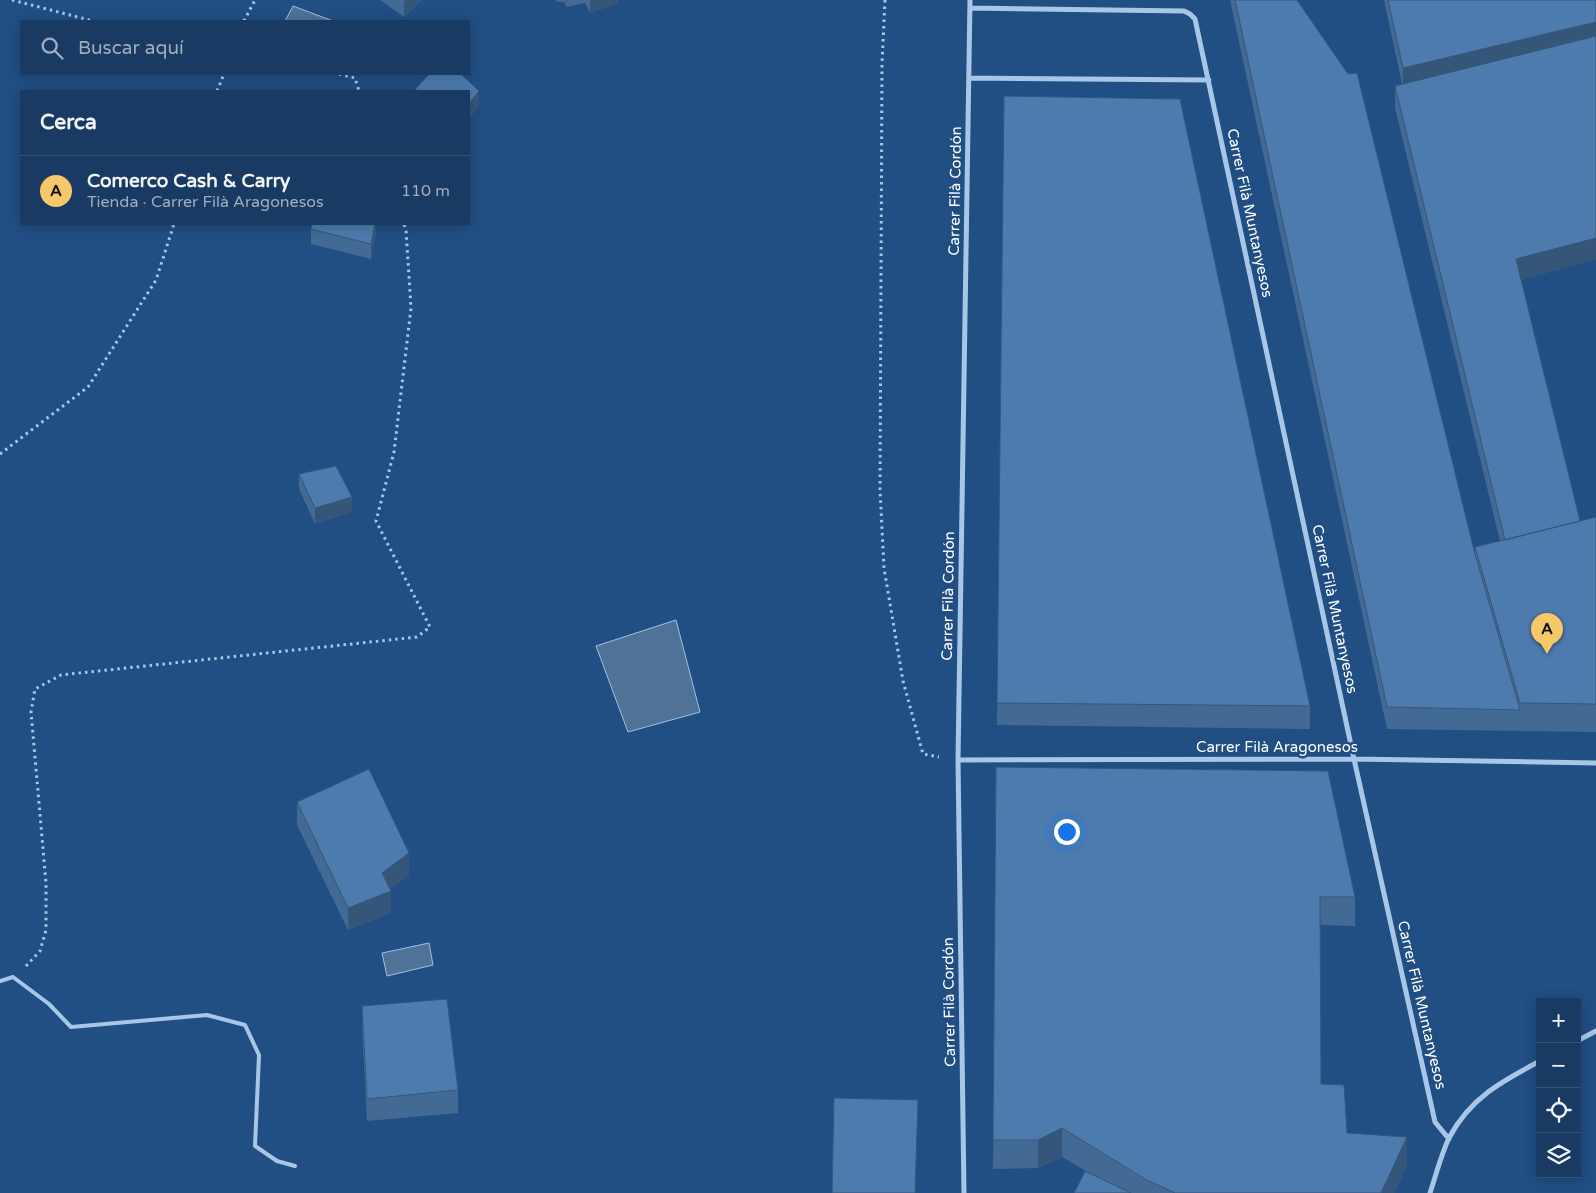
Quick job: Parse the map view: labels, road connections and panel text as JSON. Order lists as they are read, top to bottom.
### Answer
{
  "streets": {
    "street": ["Carrer Filà Cordón", "Carrer Filà Muntanyesos", "Carrer Filà Aragonesos"]
  },
  "crossings": [
    ["Carrer Filà Cordón", "Carrer Filà Muntanyesos"],
    ["Carrer Filà Cordón", "Carrer Filà Aragonesos"],
    ["Carrer Filà Muntanyesos", "Carrer Filà Aragonesos"]
  ],
  "page": {
    "search": "Buscar aquí",
    "heading": "Cerca",
    "list": [
      {
        "mark": "A",
        "name": "Comerco Cash & Carry",
        "note": "Tienda · Carrer Filà Aragonesos",
        "value": "110 m"
      }
    ],
    "pins": "A",
    "map_buttons": ["+", "−"]
  }
}
